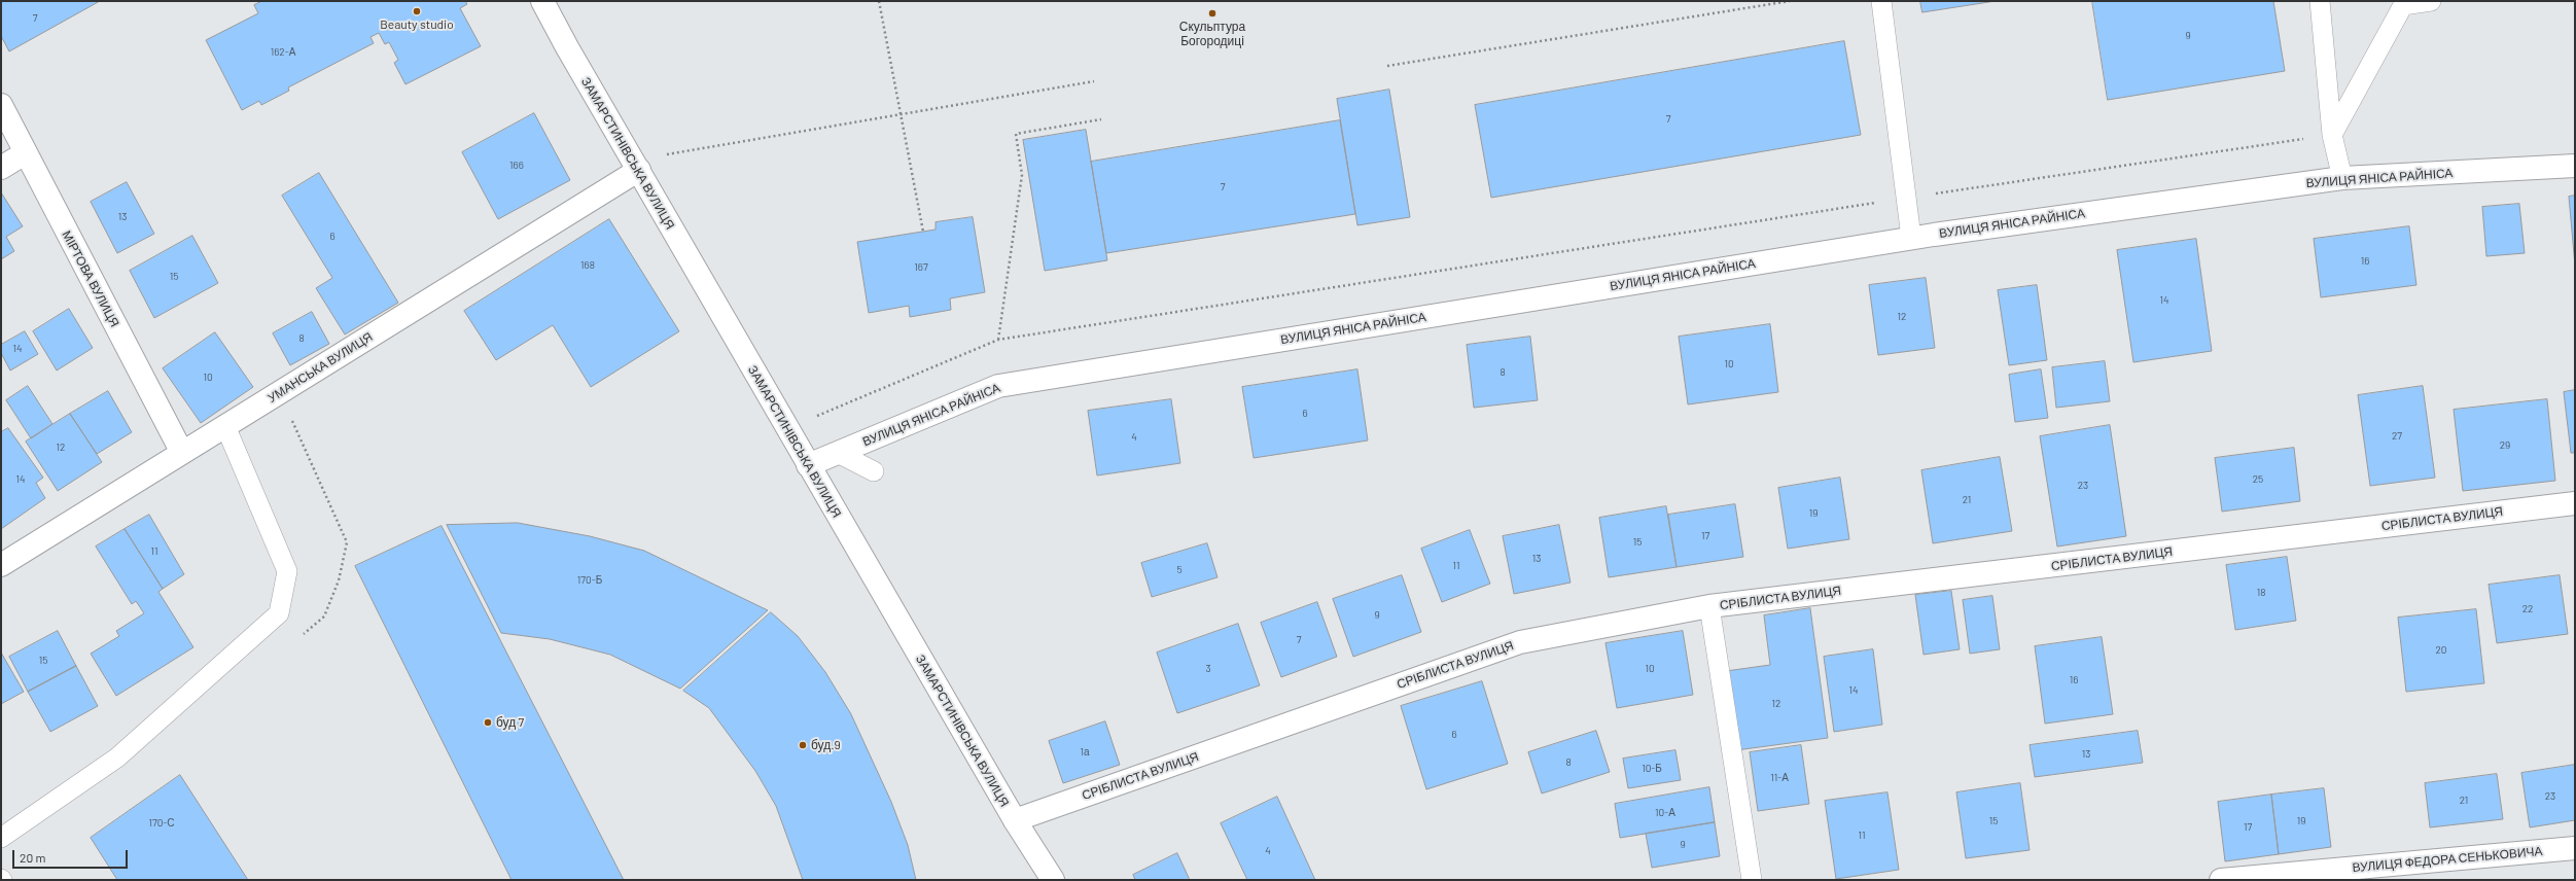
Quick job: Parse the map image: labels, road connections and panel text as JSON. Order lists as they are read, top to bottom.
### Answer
{
  "streets": {
    "street": [
      "ЗАМАРСТИНІВСЬКА ВУЛИЦЯ",
      "ВУЛИЦЯ ЯНІСА РАЙНІСА",
      "МІРТОВА ВУЛИЦЯ",
      "УМАНСЬКА ВУЛИЦЯ",
      "СРІБЛИСТА ВУЛИЦЯ",
      "ВУЛИЦЯ ФЕДОРА СЕНЬКОВИЧА"
    ]
  },
  "crossings": [
    ["ЗАМАРСТИНІВСЬКА ВУЛИЦЯ", "ВУЛИЦЯ ЯНІСА РАЙНІСА"],
    ["ЗАМАРСТИНІВСЬКА ВУЛИЦЯ", "УМАНСЬКА ВУЛИЦЯ"],
    ["ЗАМАРСТИНІВСЬКА ВУЛИЦЯ", "СРІБЛИСТА ВУЛИЦЯ"],
    ["МІРТОВА ВУЛИЦЯ", "УМАНСЬКА ВУЛИЦЯ"]
  ],
  "places": [
    "Beauty studio",
    "Скульптура Богородиці",
    "буд 7",
    "буд.9"
  ],
  "house_numbers": [
    "7",
    "9",
    "162-А",
    "7",
    "166",
    "7",
    "13",
    "6",
    "16",
    "168",
    "167",
    "15",
    "14",
    "12",
    "8",
    "14",
    "10",
    "8",
    "10",
    "6",
    "27",
    "4",
    "29",
    "12",
    "14",
    "25",
    "23",
    "21",
    "19",
    "17",
    "15",
    "11",
    "13",
    "11",
    "5",
    "170-Б",
    "18",
    "22",
    "9",
    "7",
    "20",
    "15",
    "3",
    "10",
    "16",
    "14",
    "12",
    "6",
    "1а",
    "13",
    "8",
    "10-Б",
    "11-А",
    "23",
    "21",
    "10-А",
    "15",
    "19",
    "170-С",
    "17",
    "11",
    "9",
    "4"
  ],
  "scale_bar": "20 m"
}
